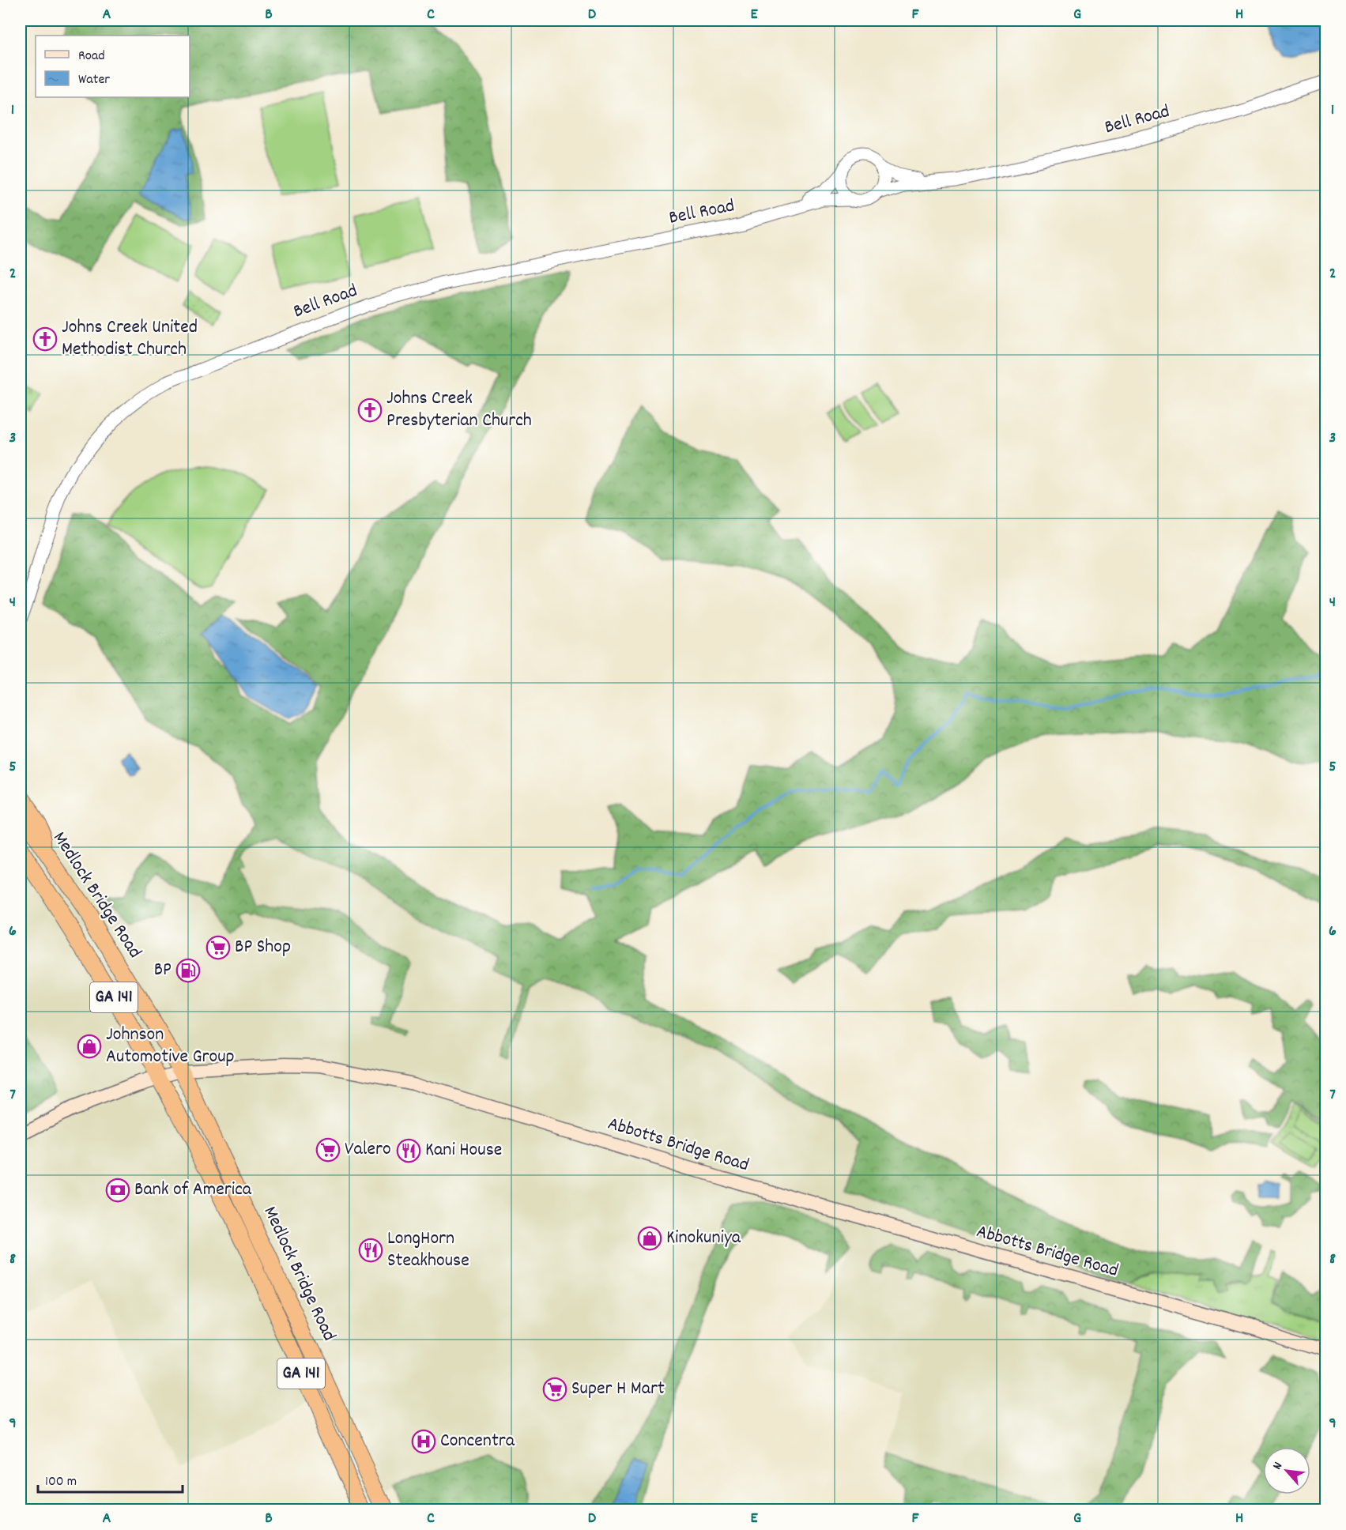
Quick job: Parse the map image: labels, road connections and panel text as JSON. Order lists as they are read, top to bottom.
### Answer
{
  "streets": {
    "highway": ["Medlock Bridge Road", "GA 141"],
    "main road": ["Abbotts Bridge Road"],
    "street": ["Bell Road"]
  },
  "crossings": [
    ["Medlock Bridge Road", "Abbotts Bridge Road"]
  ],
  "places": {
    "church": ["Johns Creek United Methodist Church", "Johns Creek Presbyterian Church"],
    "supermarket": ["BP Shop", "Valero", "Super H Mart"],
    "fuel station": ["BP"],
    "shop": ["Johnson Automotive Group", "Kinokuniya"],
    "restaurant": ["Kani House", "LongHorn Steakhouse"],
    "bank": ["Bank of America"],
    "hospital": ["Concentra"]
  },
  "legend": ["Road", "Water"],
  "scale_bar": "100 m",
  "north": "top left",
  "grid": {
    "columns": [
      "A",
      "B",
      "C",
      "D",
      "E",
      "F",
      "G",
      "H"
    ],
    "rows": [
      "1",
      "2",
      "3",
      "4",
      "5",
      "6",
      "7",
      "8",
      "9"
    ]
  }
}
